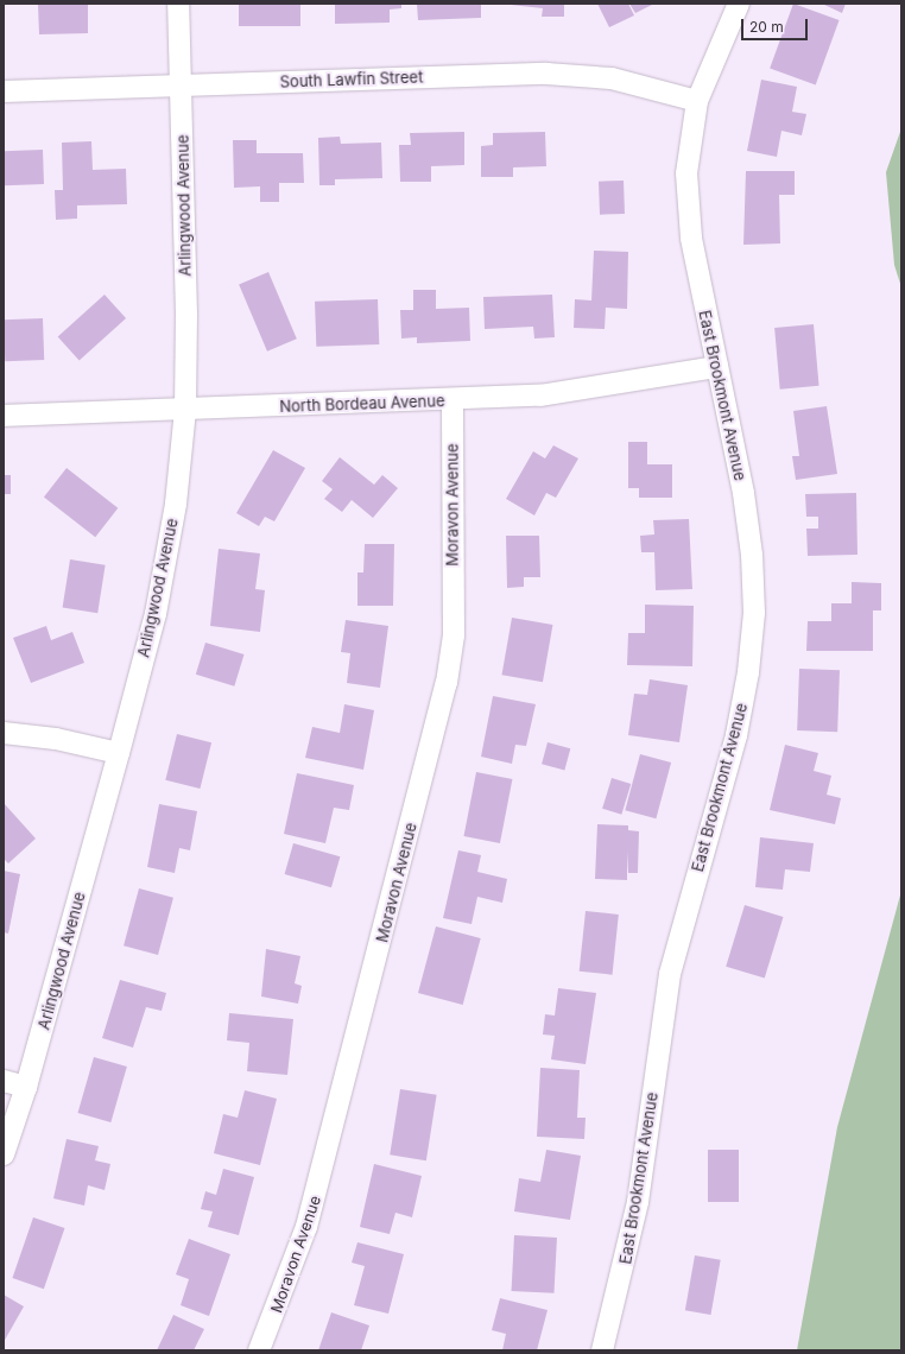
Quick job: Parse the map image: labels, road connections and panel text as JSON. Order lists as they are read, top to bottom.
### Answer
{
  "streets": {
    "street": [
      "South Lawfin Street",
      "Arlingwood Avenue",
      "East Brookmont Avenue",
      "North Bordeau Avenue",
      "Moravon Avenue"
    ]
  },
  "crossings": [
    ["South Lawfin Street", "Arlingwood Avenue"],
    ["South Lawfin Street", "East Brookmont Avenue"],
    ["Arlingwood Avenue", "North Bordeau Avenue"],
    ["East Brookmont Avenue", "North Bordeau Avenue"],
    ["North Bordeau Avenue", "Moravon Avenue"]
  ],
  "scale_bar": "20 m"
}
